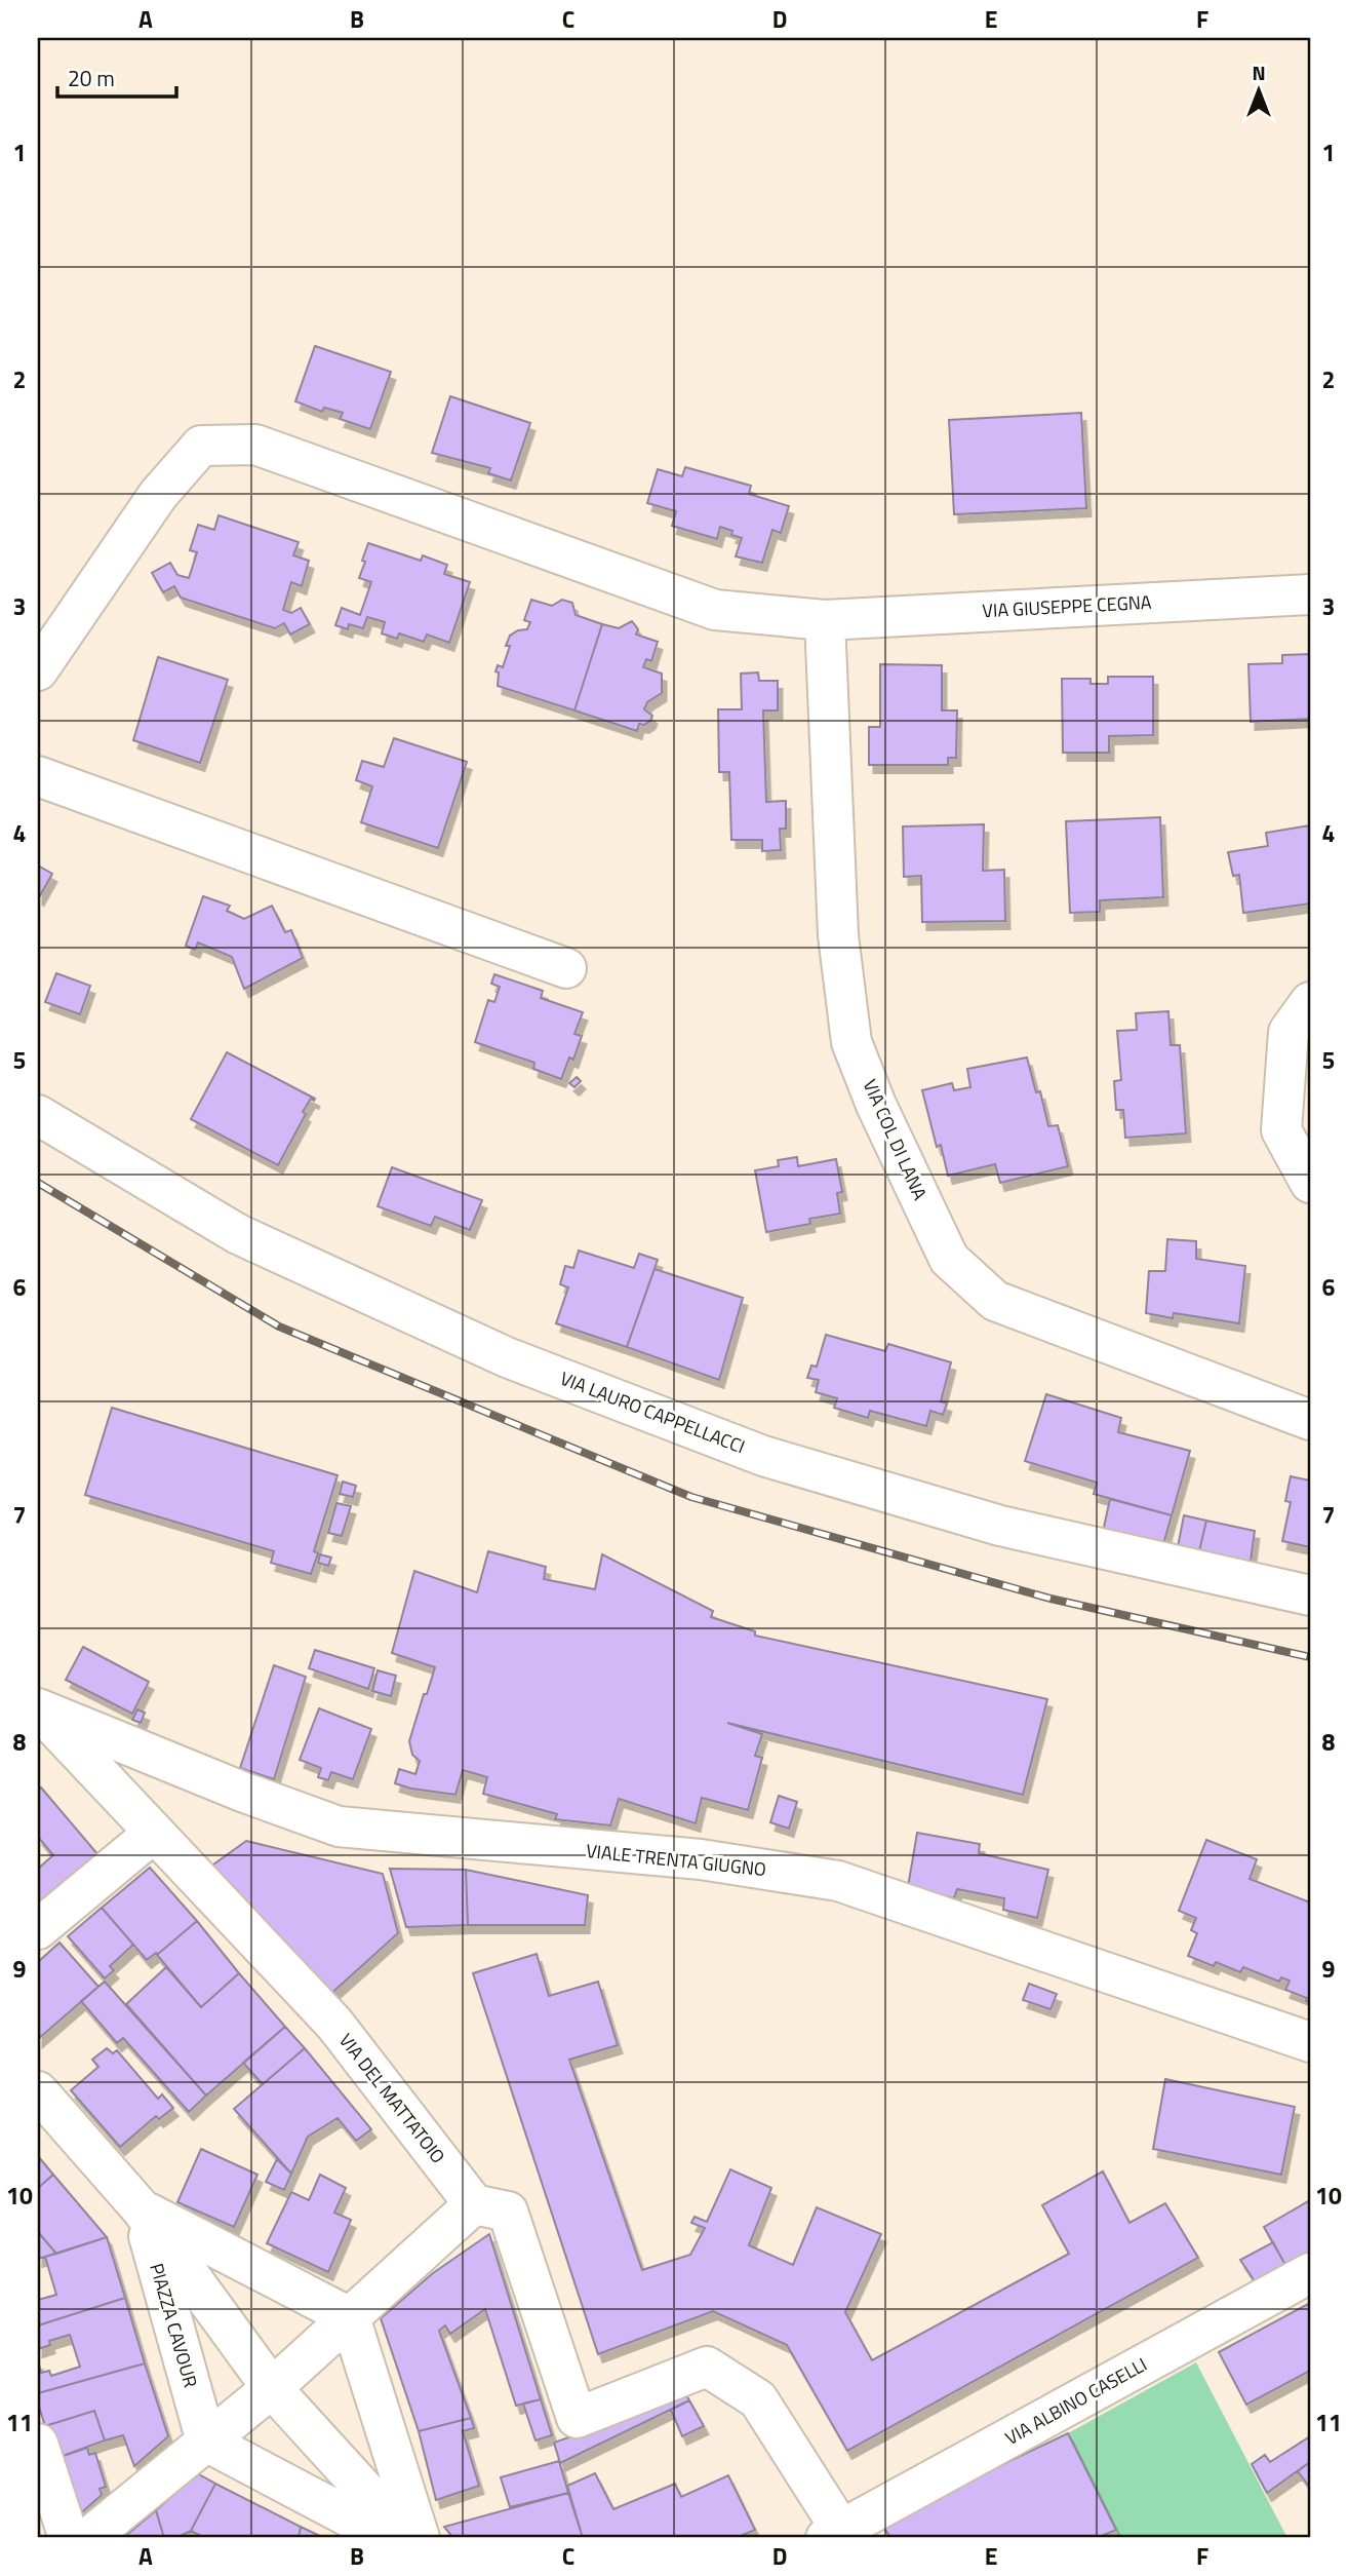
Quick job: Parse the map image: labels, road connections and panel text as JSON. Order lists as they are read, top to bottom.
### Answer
{
  "streets": {
    "street": [
      "VIA GIUSEPPE CEGNA",
      "VIA COL DI LANA",
      "VIA LAURO CAPPELLACCI",
      "VIALE TRENTA GIUGNO",
      "VIA DEL MATTATOIO",
      "PIAZZA CAVOUR",
      "VIA ALBINO CASELLI"
    ]
  },
  "crossings": [
    ["VIA GIUSEPPE CEGNA", "VIA COL DI LANA"],
    ["VIALE TRENTA GIUGNO", "VIA DEL MATTATOIO"]
  ],
  "scale_bar": "20 m",
  "north": "top",
  "grid": {
    "columns": [
      "A",
      "B",
      "C",
      "D",
      "E",
      "F"
    ],
    "rows": [
      "1",
      "2",
      "3",
      "4",
      "5",
      "6",
      "7",
      "8",
      "9",
      "10",
      "11"
    ]
  }
}
